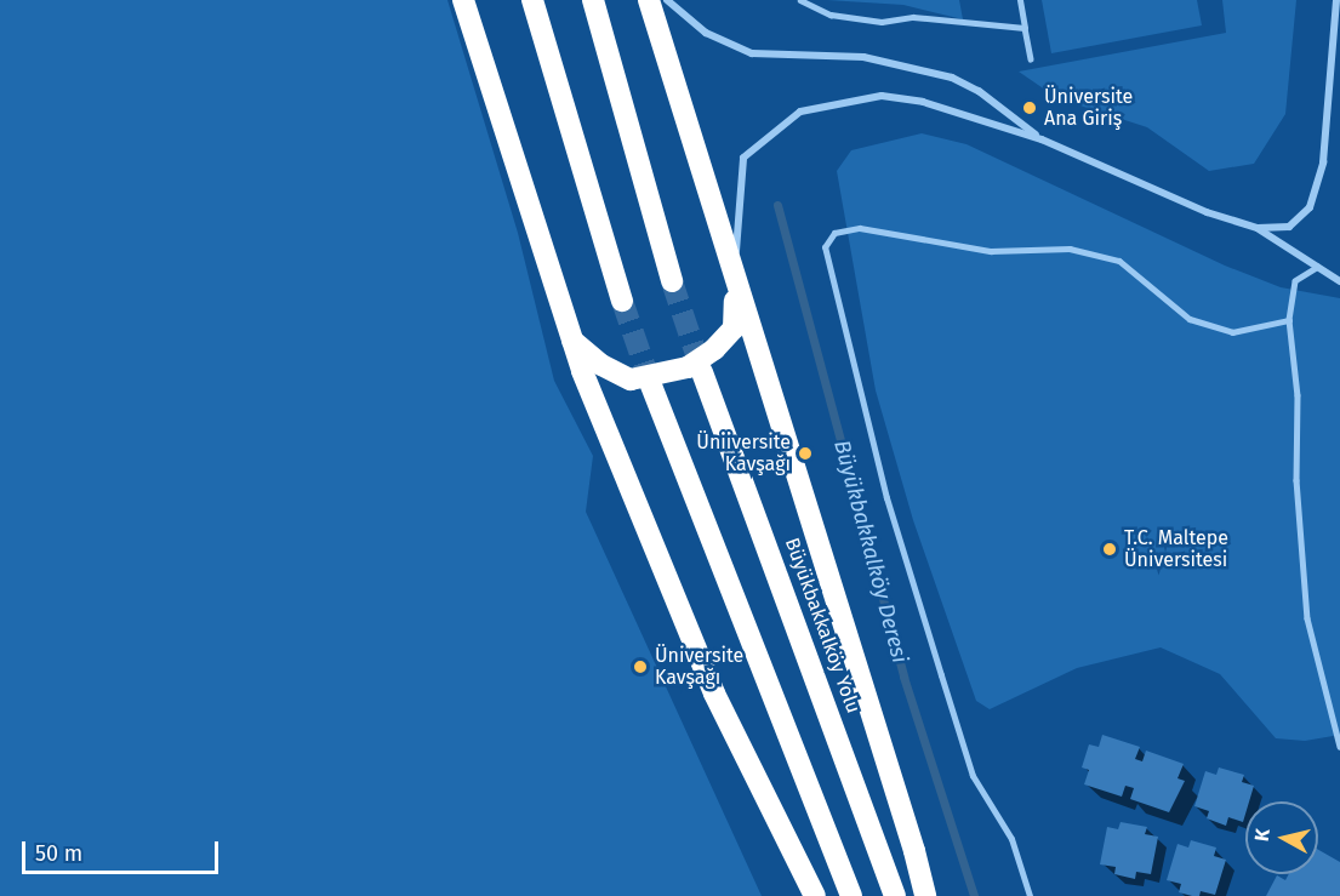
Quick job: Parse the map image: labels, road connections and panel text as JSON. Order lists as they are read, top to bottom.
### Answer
{
  "streets": {
    "highway": ["Büyükbakkalköy Yolu"]
  },
  "water": ["Büyükbakkalköy Deresi"],
  "places": [
    "Üniversite Ana Giriş",
    "Üniiversite Kavşağı",
    "T.C. Maltepe Üniversitesi",
    "Üniversite Kavşağı"
  ],
  "scale_bar": "50 m",
  "north": "left"
}
